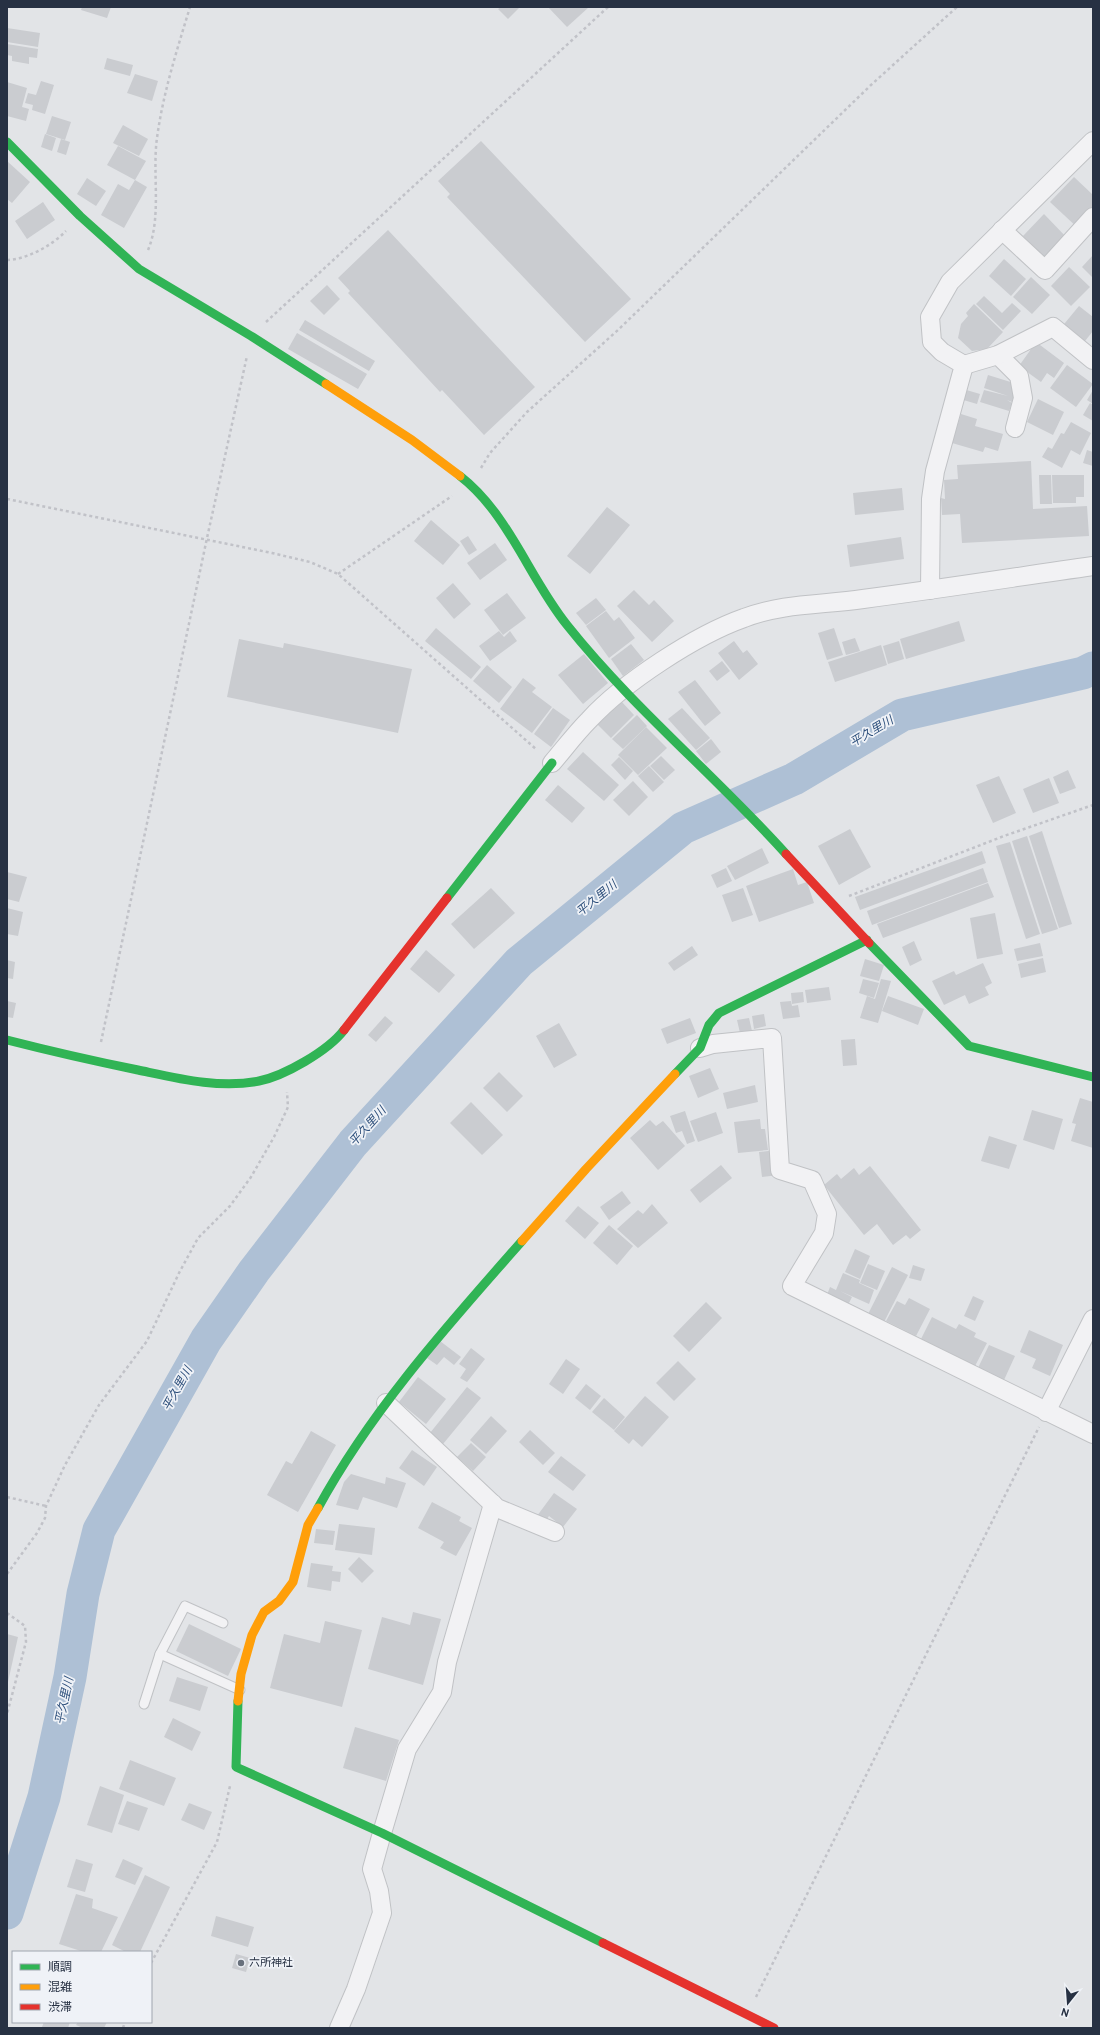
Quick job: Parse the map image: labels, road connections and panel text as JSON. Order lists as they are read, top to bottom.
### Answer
{
  "water": ["平久里川"],
  "places": ["六所神社"],
  "legend": ["順調", "混雑", "渋滞"],
  "north": "bottom"
}
